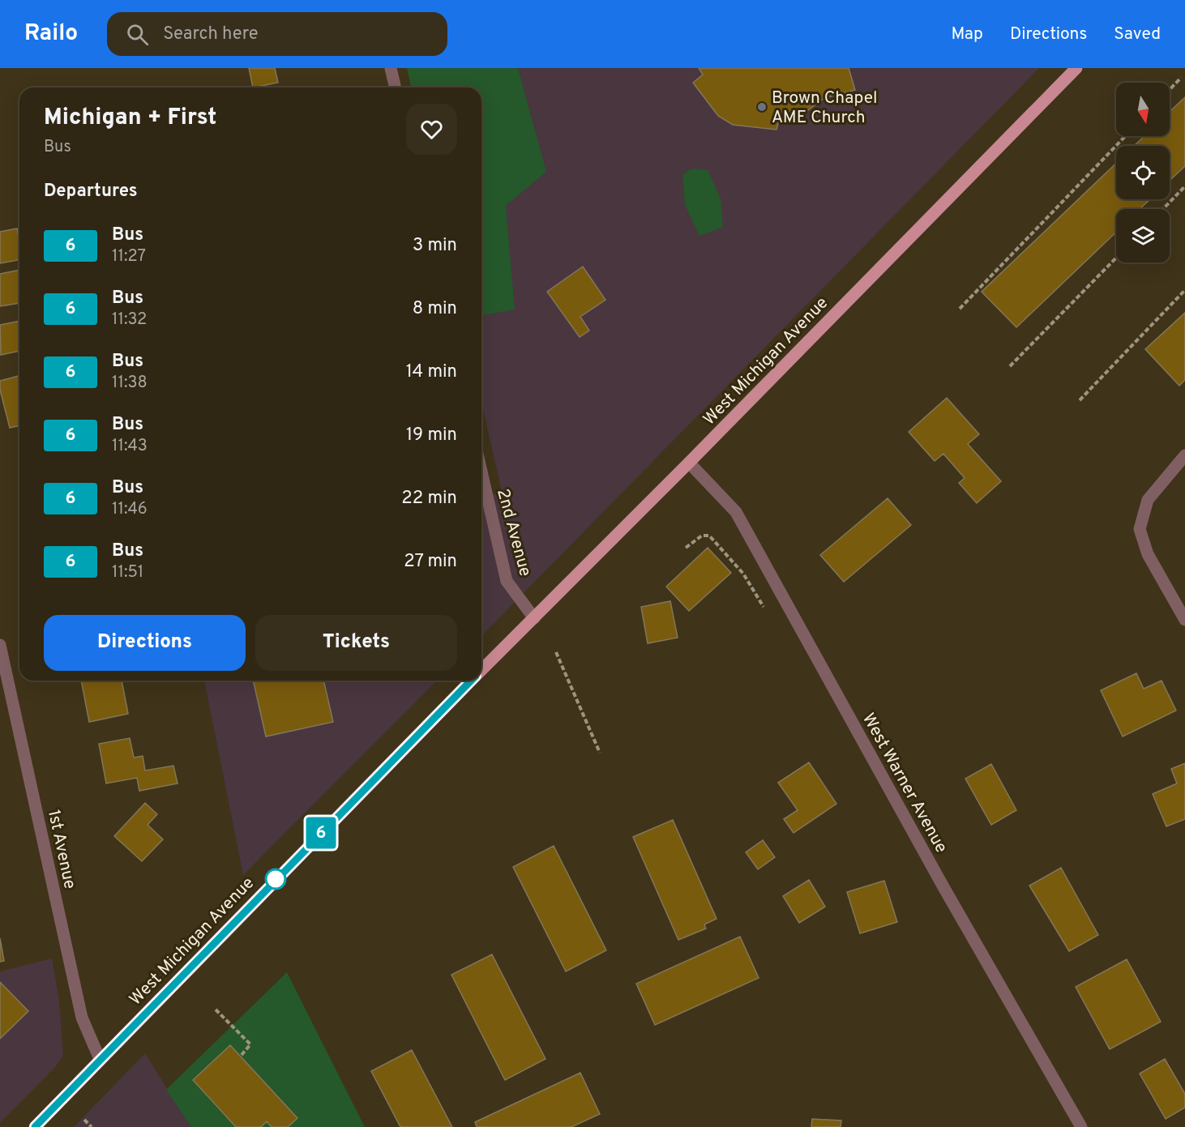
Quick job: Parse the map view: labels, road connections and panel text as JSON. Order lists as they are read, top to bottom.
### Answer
{
  "streets": {
    "main road": ["West Michigan Avenue"],
    "street": ["2nd Avenue", "West Warner Avenue", "1st Avenue"]
  },
  "crossings": [
    ["West Michigan Avenue", "2nd Avenue"],
    ["West Michigan Avenue", "West Warner Avenue"],
    ["West Michigan Avenue", "1st Avenue"]
  ],
  "places": ["Brown Chapel AME Church"],
  "lines": ["bus line 6"],
  "north": "bottom",
  "page": {
    "header": "Railo",
    "search": "Search here",
    "nav": ["Map", "Directions", "Saved"],
    "on_map": "6",
    "heading": [
      ["Michigan + First", "Bus"],
      "Departures"
    ],
    "list": [
      {
        "mark": "6",
        "name": "Bus",
        "note": "11:27",
        "value": "3 min"
      },
      {
        "mark": "6",
        "name": "Bus",
        "note": "11:32",
        "value": "8 min"
      },
      {
        "mark": "6",
        "name": "Bus",
        "note": "11:38",
        "value": "14 min"
      },
      {
        "mark": "6",
        "name": "Bus",
        "note": "11:43",
        "value": "19 min"
      },
      {
        "mark": "6",
        "name": "Bus",
        "note": "11:46",
        "value": "22 min"
      },
      {
        "mark": "6",
        "name": "Bus",
        "note": "11:51",
        "value": "27 min"
      }
    ],
    "buttons": ["Directions", "Tickets"]
  }
}
